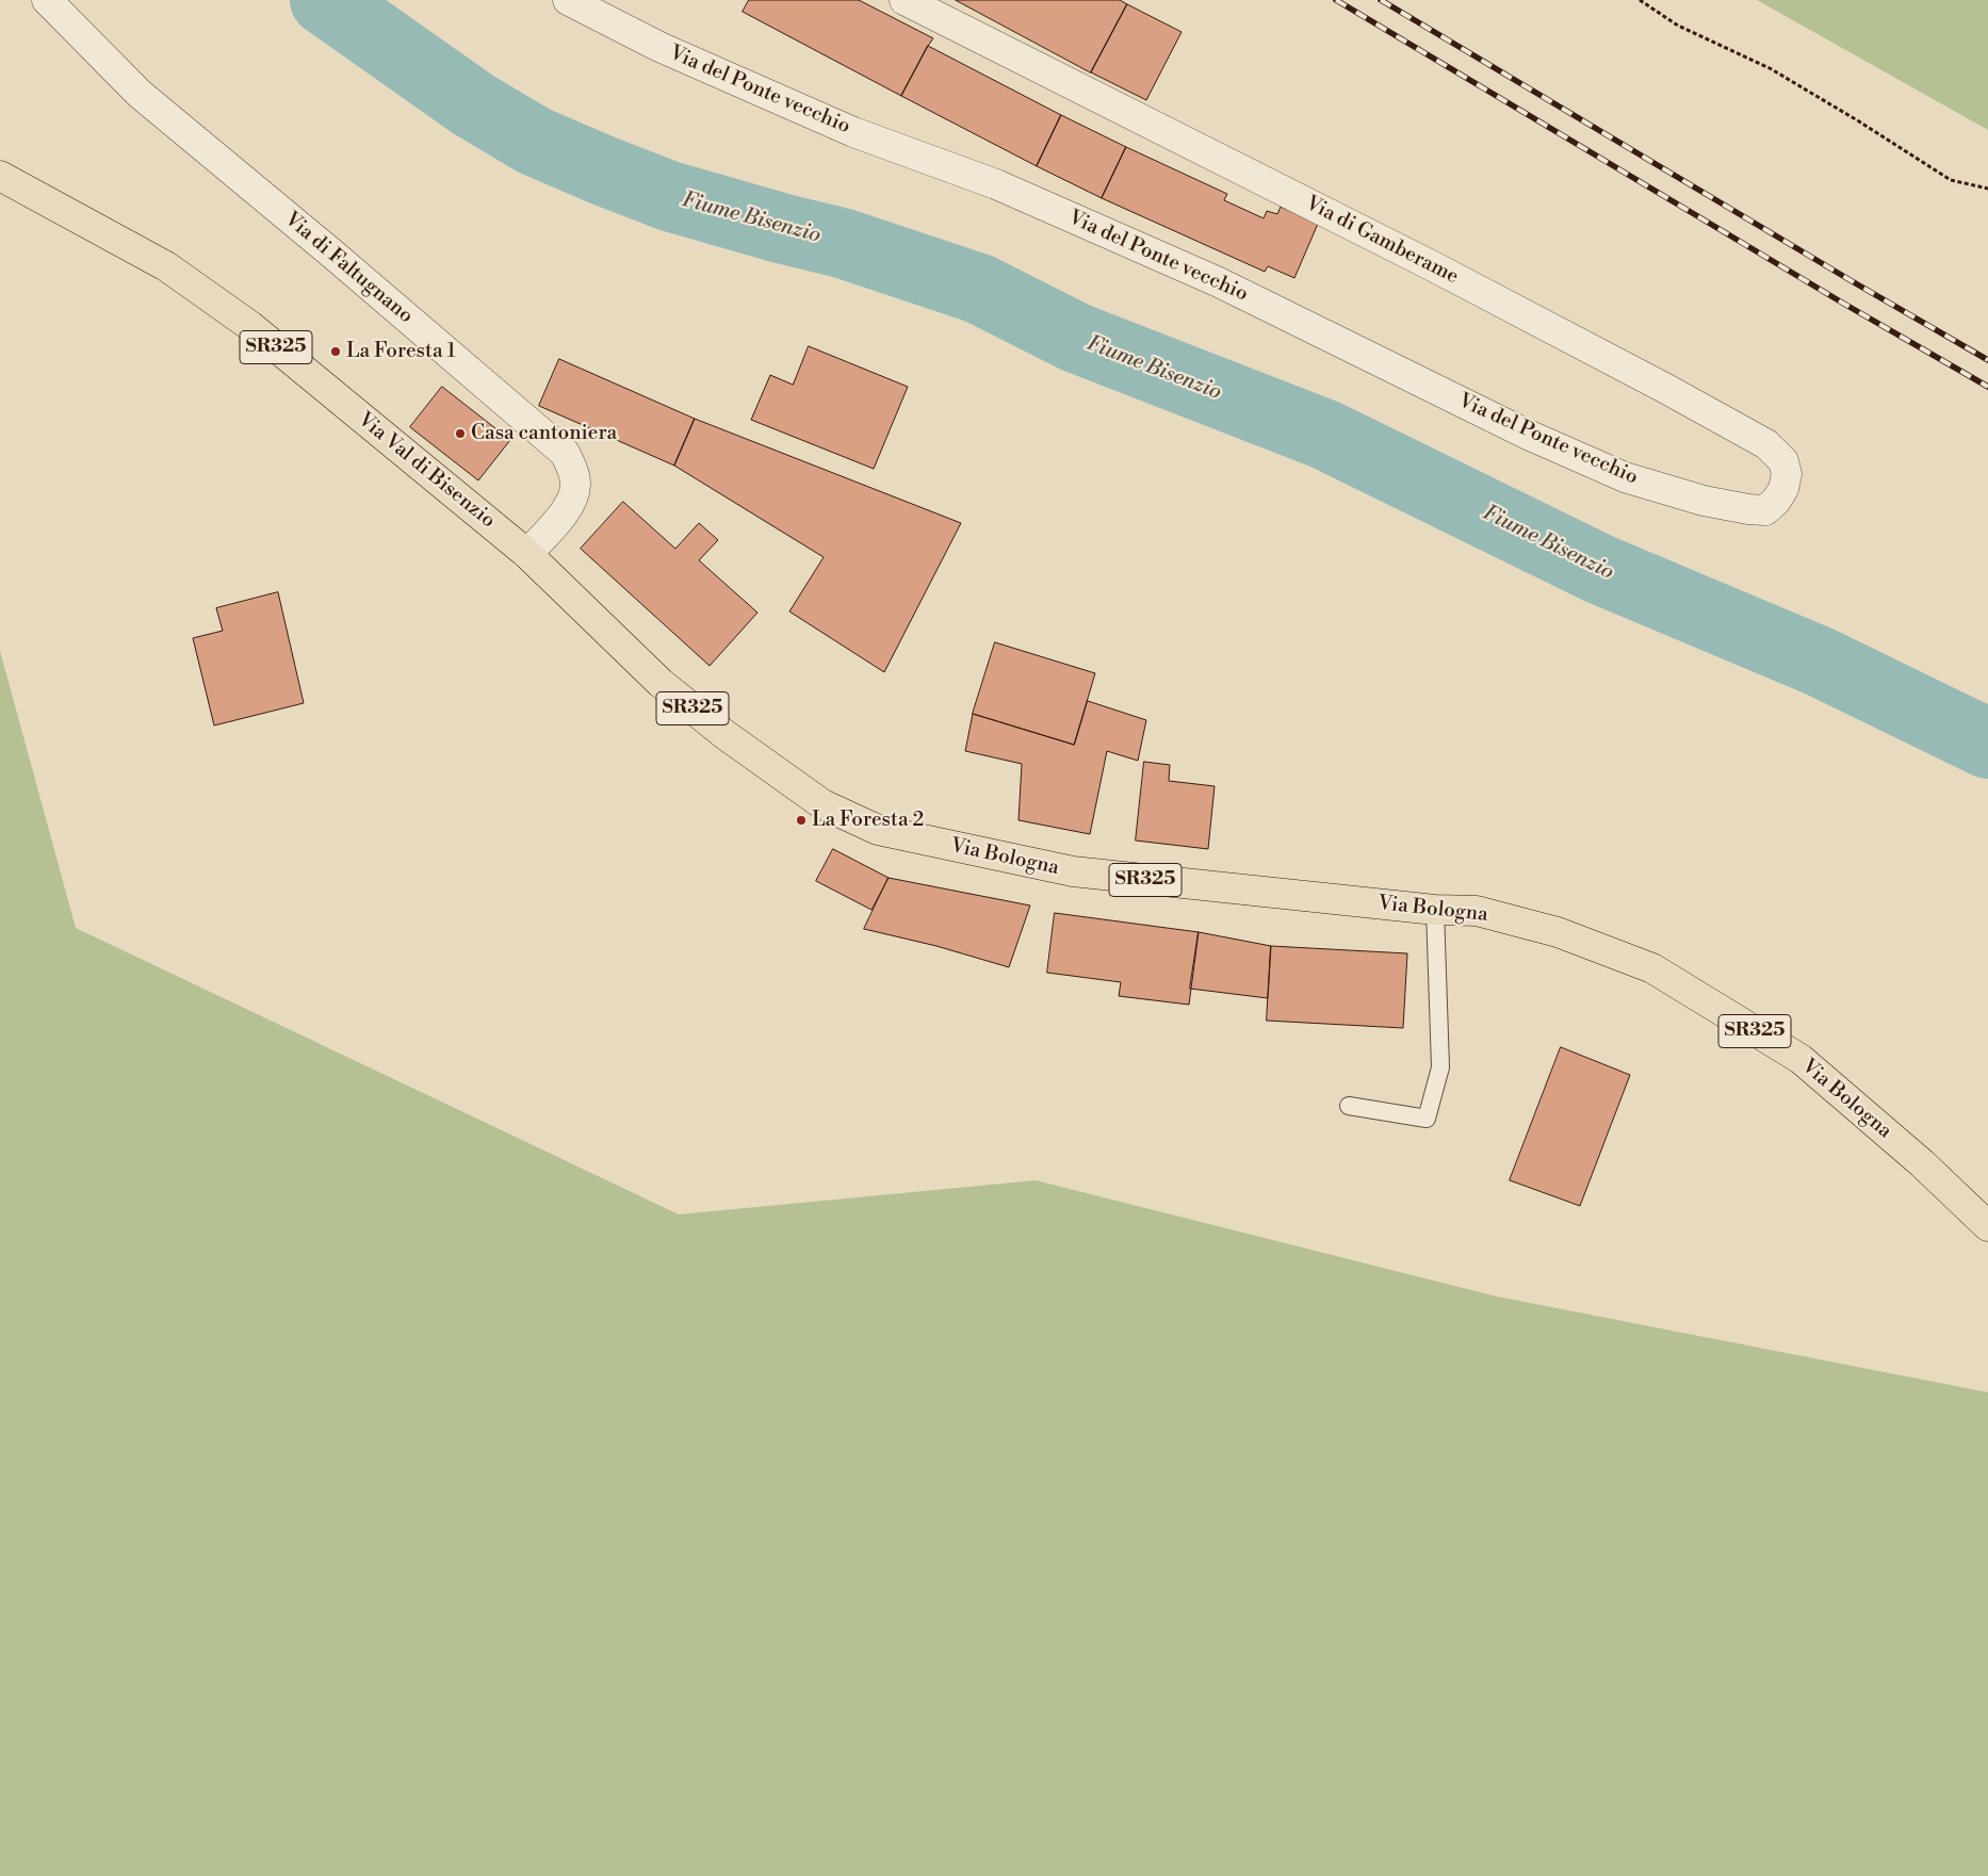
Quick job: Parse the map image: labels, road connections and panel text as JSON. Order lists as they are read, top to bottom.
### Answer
{
  "streets": {
    "main road": ["SR325", "Via Val di Bisenzio", "Via Bologna"],
    "street": ["Via del Ponte vecchio", "Via di Gamberame", "Via di Faltugnano"]
  },
  "crossings": [
    ["Via del Ponte vecchio", "Via di Gamberame"],
    ["Via di Faltugnano", "Via Val di Bisenzio"],
    ["Via Val di Bisenzio", "Via Bologna"]
  ],
  "water": ["Fiume Bisenzio"],
  "places": ["La Foresta 1", "Casa cantoniera", "La Foresta 2"]
}
